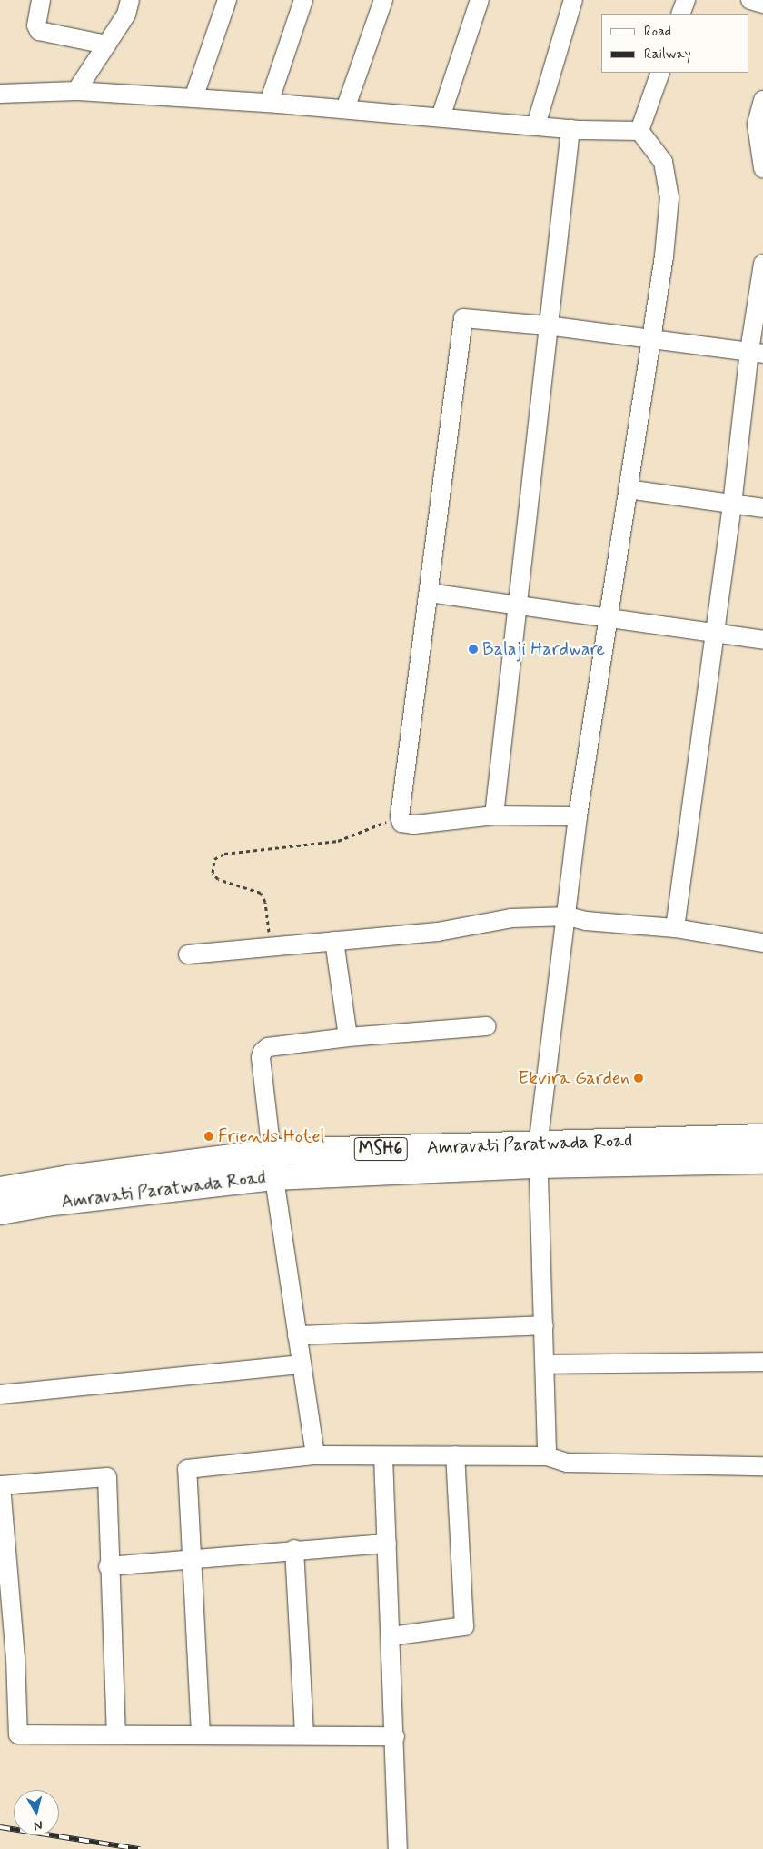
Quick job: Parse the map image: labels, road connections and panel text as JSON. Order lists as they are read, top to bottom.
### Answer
{
  "streets": {
    "main road": ["Amravati Paratwada Road", "MSH6"]
  },
  "places": ["Balaji Hardware", "Ekvira Garden", "Friends Hotel"],
  "legend": ["Road", "Railway"],
  "north": "bottom"
}
